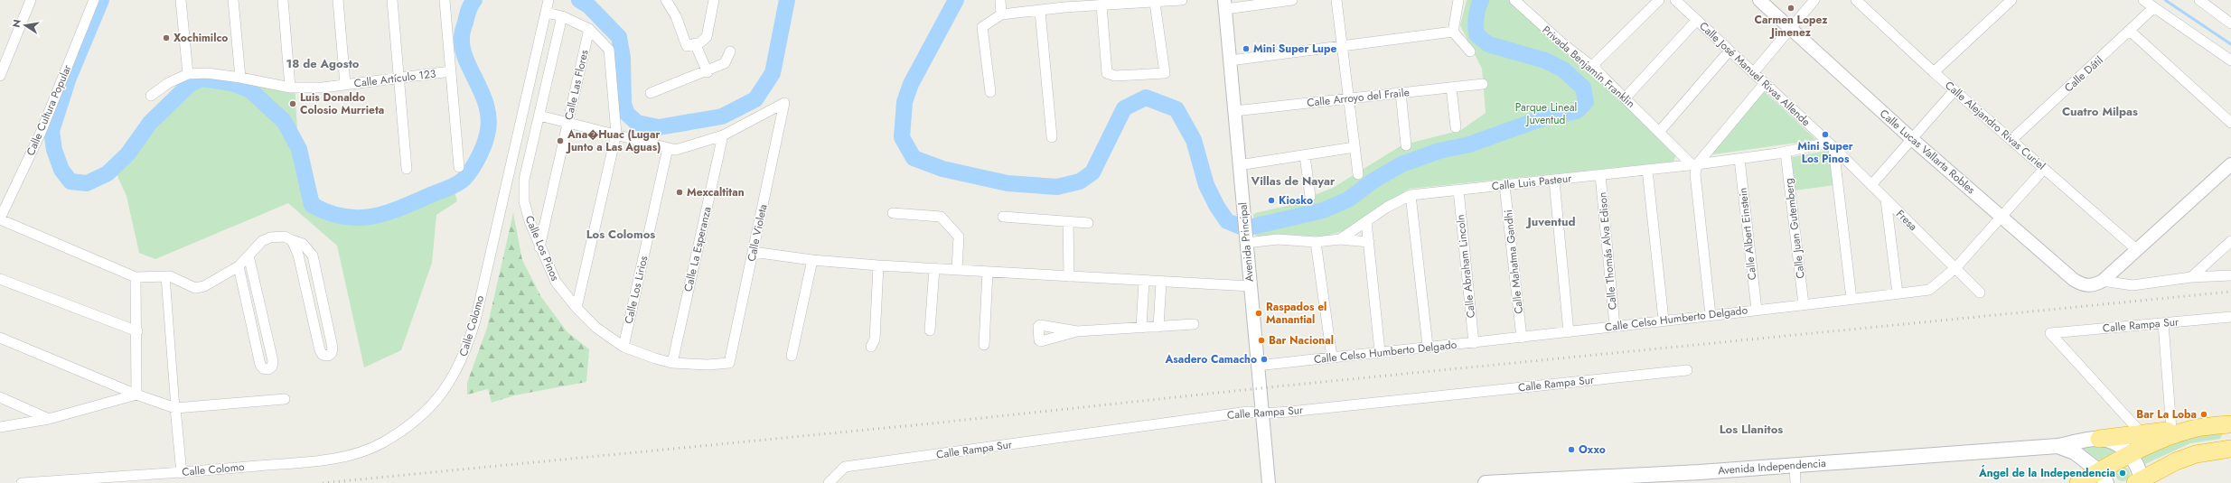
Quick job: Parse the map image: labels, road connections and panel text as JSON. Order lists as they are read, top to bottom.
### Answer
{
  "streets": {
    "main road": ["Avenida Independencia"],
    "street": [
      "Privada Benjamín Franklin",
      "Calle José Manuel Rivas Allende",
      "Calle Dátil",
      "Calle Artículo 123",
      "Calle Las Flores",
      "Calle Arroyo del Fraile",
      "Calle Cultura Popular",
      "Calle Alejandro Rivas Curiel",
      "Calle Lucas Vallarta Robles",
      "Calle Luis Pasteur",
      "Fresa",
      "Calle Juan Gutemberg",
      "Calle Violeta",
      "Calle Albert Einstein",
      "Avenida Principal",
      "Calle Los Pinos",
      "Calle La Esperanza",
      "Calle Thomás Alva Edison",
      "Calle Mahatma Gandhi",
      "Calle Abraham Lincoln",
      "Calle Los Lirios",
      "Calle Celso Humberto Delgado",
      "Calle Rampa Sur",
      "Calle Colomo"
    ]
  },
  "crossings": [
    ["Privada Benjamín Franklin", "Calle Luis Pasteur"],
    ["Calle José Manuel Rivas Allende", "Calle Luis Pasteur"],
    ["Calle José Manuel Rivas Allende", "Fresa"],
    ["Calle Dátil", "Calle Alejandro Rivas Curiel"],
    ["Calle Las Flores", "Calle Los Pinos"],
    ["Calle Arroyo del Fraile", "Avenida Principal"],
    ["Calle Alejandro Rivas Curiel", "Calle Celso Humberto Delgado"],
    ["Calle Lucas Vallarta Robles", "Calle Celso Humberto Delgado"],
    ["Calle Luis Pasteur", "Fresa"],
    ["Calle Luis Pasteur", "Calle Juan Gutemberg"],
    ["Calle Luis Pasteur", "Calle Albert Einstein"],
    ["Calle Luis Pasteur", "Avenida Principal"],
    ["Calle Luis Pasteur", "Calle Thomás Alva Edison"],
    ["Calle Luis Pasteur", "Calle Mahatma Gandhi"],
    ["Calle Luis Pasteur", "Calle Abraham Lincoln"],
    ["Fresa", "Calle Celso Humberto Delgado"],
    ["Calle Juan Gutemberg", "Calle Celso Humberto Delgado"],
    ["Calle Violeta", "Calle Los Pinos"],
    ["Calle Violeta", "Calle La Esperanza"],
    ["Calle Albert Einstein", "Calle Celso Humberto Delgado"],
    ["Avenida Principal", "Calle Celso Humberto Delgado"],
    ["Avenida Principal", "Calle Rampa Sur"],
    ["Calle Los Pinos", "Calle La Esperanza"],
    ["Calle Los Pinos", "Calle Los Lirios"],
    ["Calle Thomás Alva Edison", "Calle Celso Humberto Delgado"],
    ["Calle Mahatma Gandhi", "Calle Celso Humberto Delgado"],
    ["Calle Abraham Lincoln", "Calle Celso Humberto Delgado"]
  ],
  "districts": [
    "18 de Agosto",
    "Cuatro Milpas",
    "Villas de Nayar",
    "Juventud",
    "Los Colomos",
    "Los Llanitos"
  ],
  "parks": ["Parque Lineal Juventud"],
  "places": [
    "Carmen Lopez Jimenez",
    "Xochimilco",
    "Mini Super Lupe",
    "Luis Donaldo Colosio Murrieta",
    "Mini Super Los Pinos",
    "Ana�Huac (Lugar Junto a Las Aguas)",
    "Mexcaltitan",
    "Kiosko",
    "Raspados el Manantial",
    "Bar Nacional",
    "Asadero Camacho",
    "Bar La Loba",
    "Oxxo",
    "Ángel de la Independencia"
  ],
  "north": "left"
}
